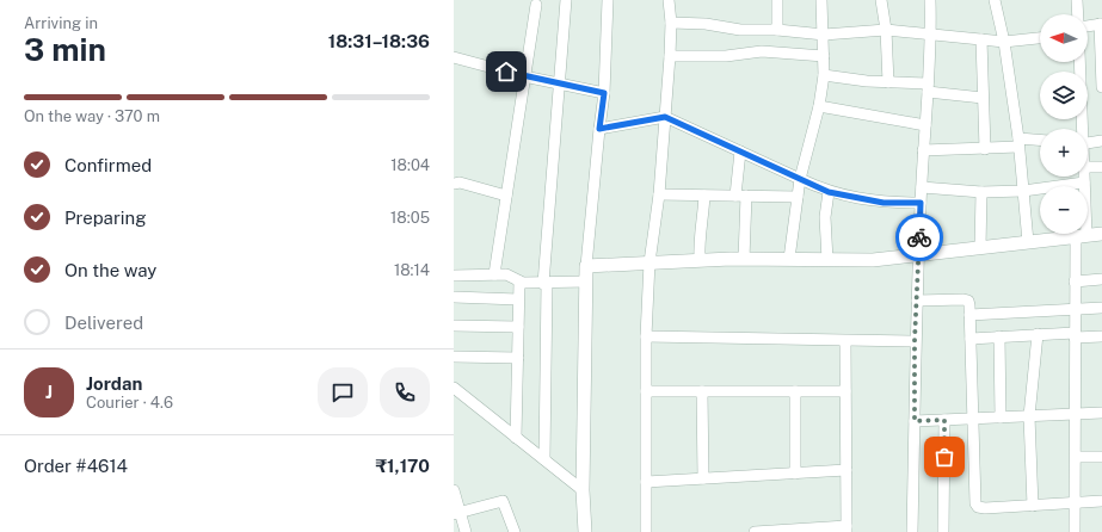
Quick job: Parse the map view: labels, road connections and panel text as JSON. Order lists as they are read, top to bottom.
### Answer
{
  "north": "left",
  "page": {
    "heading": ["3 min", "Arriving in", "18:31–18:36"],
    "panel": [
      "Jordan",
      "Courier · 4.6",
      "Order #4614",
      "₹1,170"
    ],
    "map_buttons": ["+", "−"],
    "bar": "On the way · 370 m",
    "list": [
      ["Confirmed", "18:04"],
      ["Preparing", "18:05"],
      ["On the way", "18:14"],
      "Delivered"
    ],
    "round": "J"
  }
}
